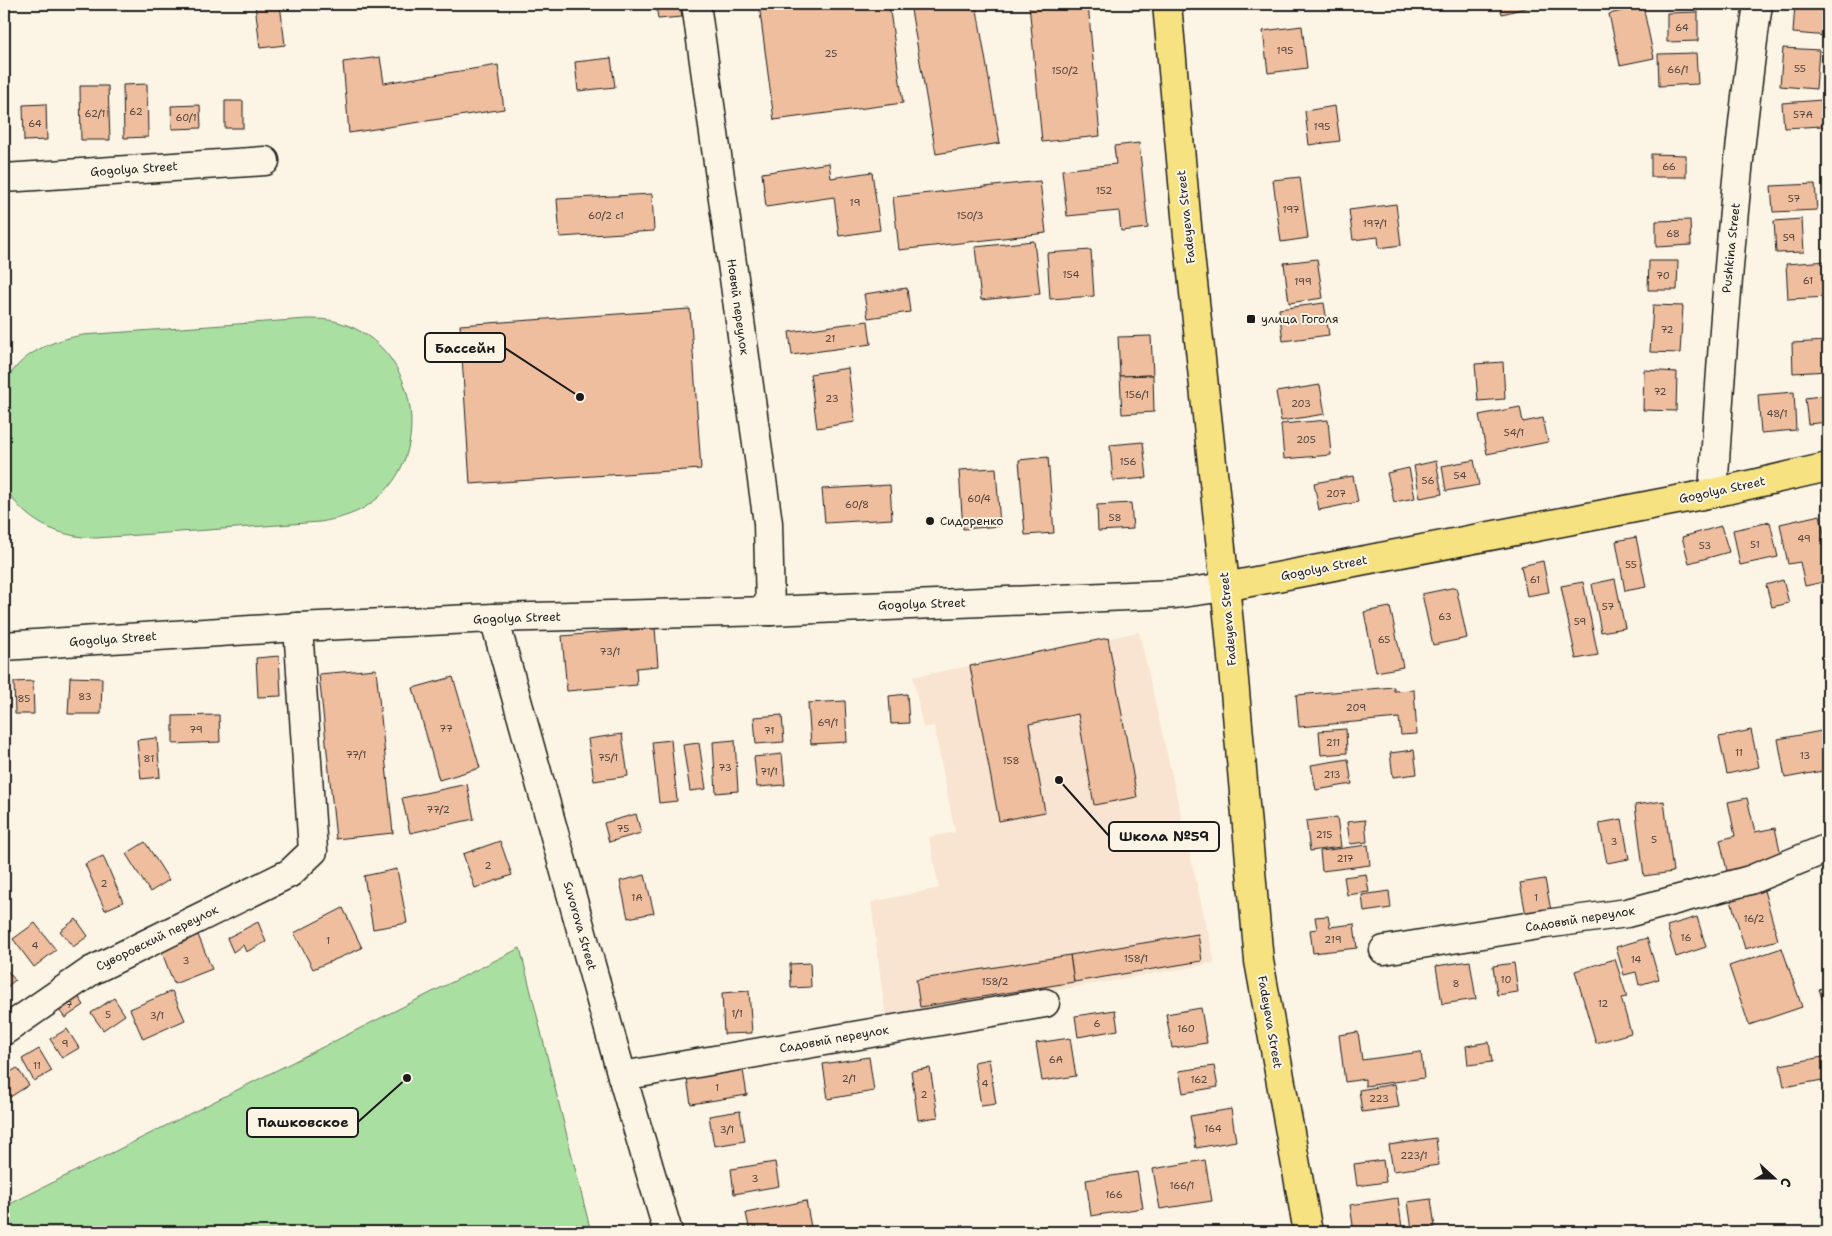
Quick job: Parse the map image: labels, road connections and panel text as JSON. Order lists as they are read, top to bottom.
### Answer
{
  "streets": {
    "main road": ["Gogolya Street", "Fadeyeva Street"],
    "street": [
      "Pushkina Street",
      "Новый переулок",
      "Садовый переулок",
      "Suvorova Street",
      "Суворовский переулок"
    ]
  },
  "crossings": [
    ["Gogolya Street", "Fadeyeva Street"],
    ["Gogolya Street", "Pushkina Street"],
    ["Gogolya Street", "Новый переулок"],
    ["Gogolya Street", "Suvorova Street"],
    ["Gogolya Street", "Суворовский переулок"],
    ["Садовый переулок", "Suvorova Street"]
  ],
  "places": {
    "transit": ["улица Гоголя"],
    "other": [
      "Бассейн",
      "Сидоренко",
      "Школа №59",
      "Пашковское"
    ]
  },
  "house_numbers": [
    "64",
    "195",
    "25",
    "55",
    "66/1",
    "150/2",
    "62",
    "62/1",
    "57А",
    "60/1",
    "64",
    "195",
    "66",
    "152",
    "57",
    "19",
    "197",
    "60/2 с1",
    "150/3",
    "197/1",
    "68",
    "59",
    "154",
    "70",
    "61",
    "199",
    "72",
    "21",
    "72",
    "156/1",
    "23",
    "203",
    "48/1",
    "54/1",
    "205",
    "156",
    "54",
    "56",
    "207",
    "60/4",
    "60/8",
    "58",
    "49",
    "51",
    "53",
    "55",
    "61",
    "57",
    "63",
    "59",
    "65",
    "73/1",
    "83",
    "85",
    "209",
    "69/1",
    "77",
    "79",
    "71",
    "211",
    "11",
    "77/1",
    "13",
    "75/1",
    "81",
    "158",
    "73",
    "71/1",
    "213",
    "77/2",
    "75",
    "215",
    "5",
    "3",
    "217",
    "2",
    "2",
    "1А",
    "1",
    "16/2",
    "16",
    "219",
    "1",
    "4",
    "158/1",
    "14",
    "3",
    "10",
    "158/2",
    "8",
    "12",
    "7",
    "1/1",
    "5",
    "3/1",
    "6",
    "160",
    "9",
    "6А",
    "11",
    "2/1",
    "162",
    "4",
    "1",
    "2",
    "223",
    "164",
    "3/1",
    "223/1",
    "3",
    "166/1",
    "166"
  ],
  "north": "right"
}
